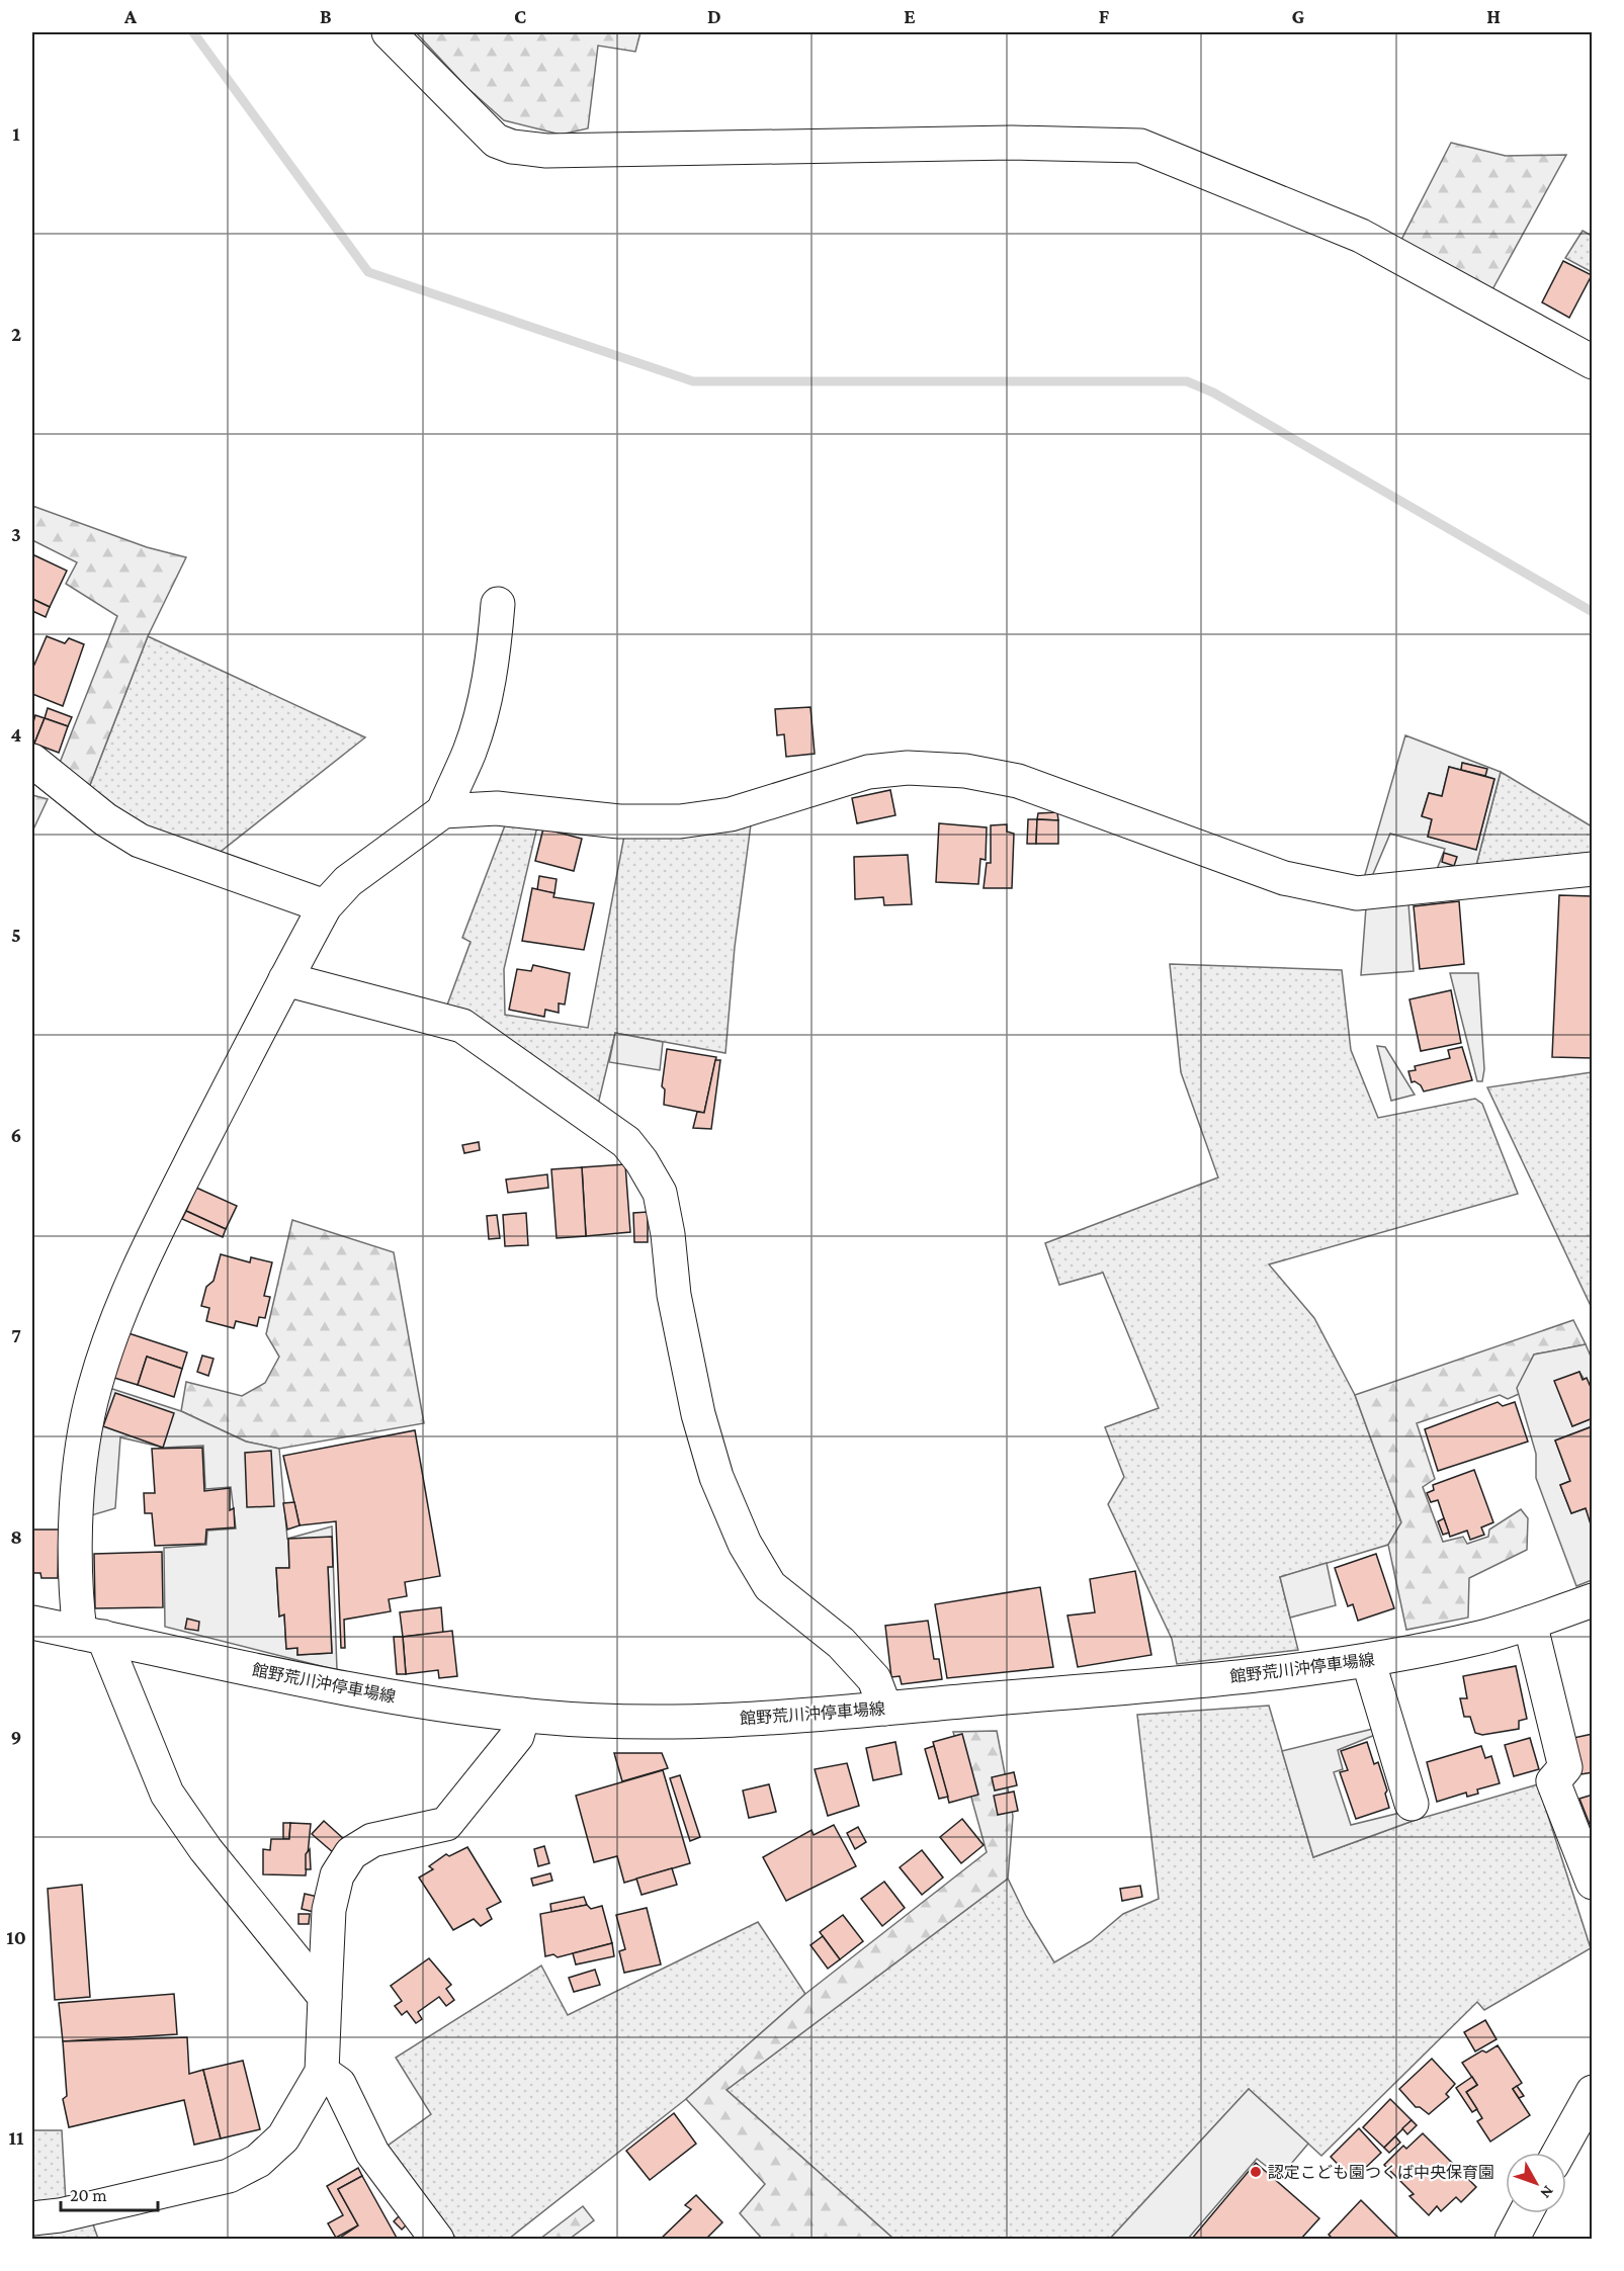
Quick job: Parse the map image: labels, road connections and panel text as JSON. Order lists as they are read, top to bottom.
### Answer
{
  "streets": {
    "main road": ["館野荒川沖停車場線"]
  },
  "places": ["認定こども園つくば中央保育園"],
  "scale_bar": "20 m",
  "north": "bottom right",
  "grid": {
    "columns": [
      "A",
      "B",
      "C",
      "D",
      "E",
      "F",
      "G",
      "H"
    ],
    "rows": [
      "1",
      "2",
      "3",
      "4",
      "5",
      "6",
      "7",
      "8",
      "9",
      "10",
      "11"
    ]
  }
}
